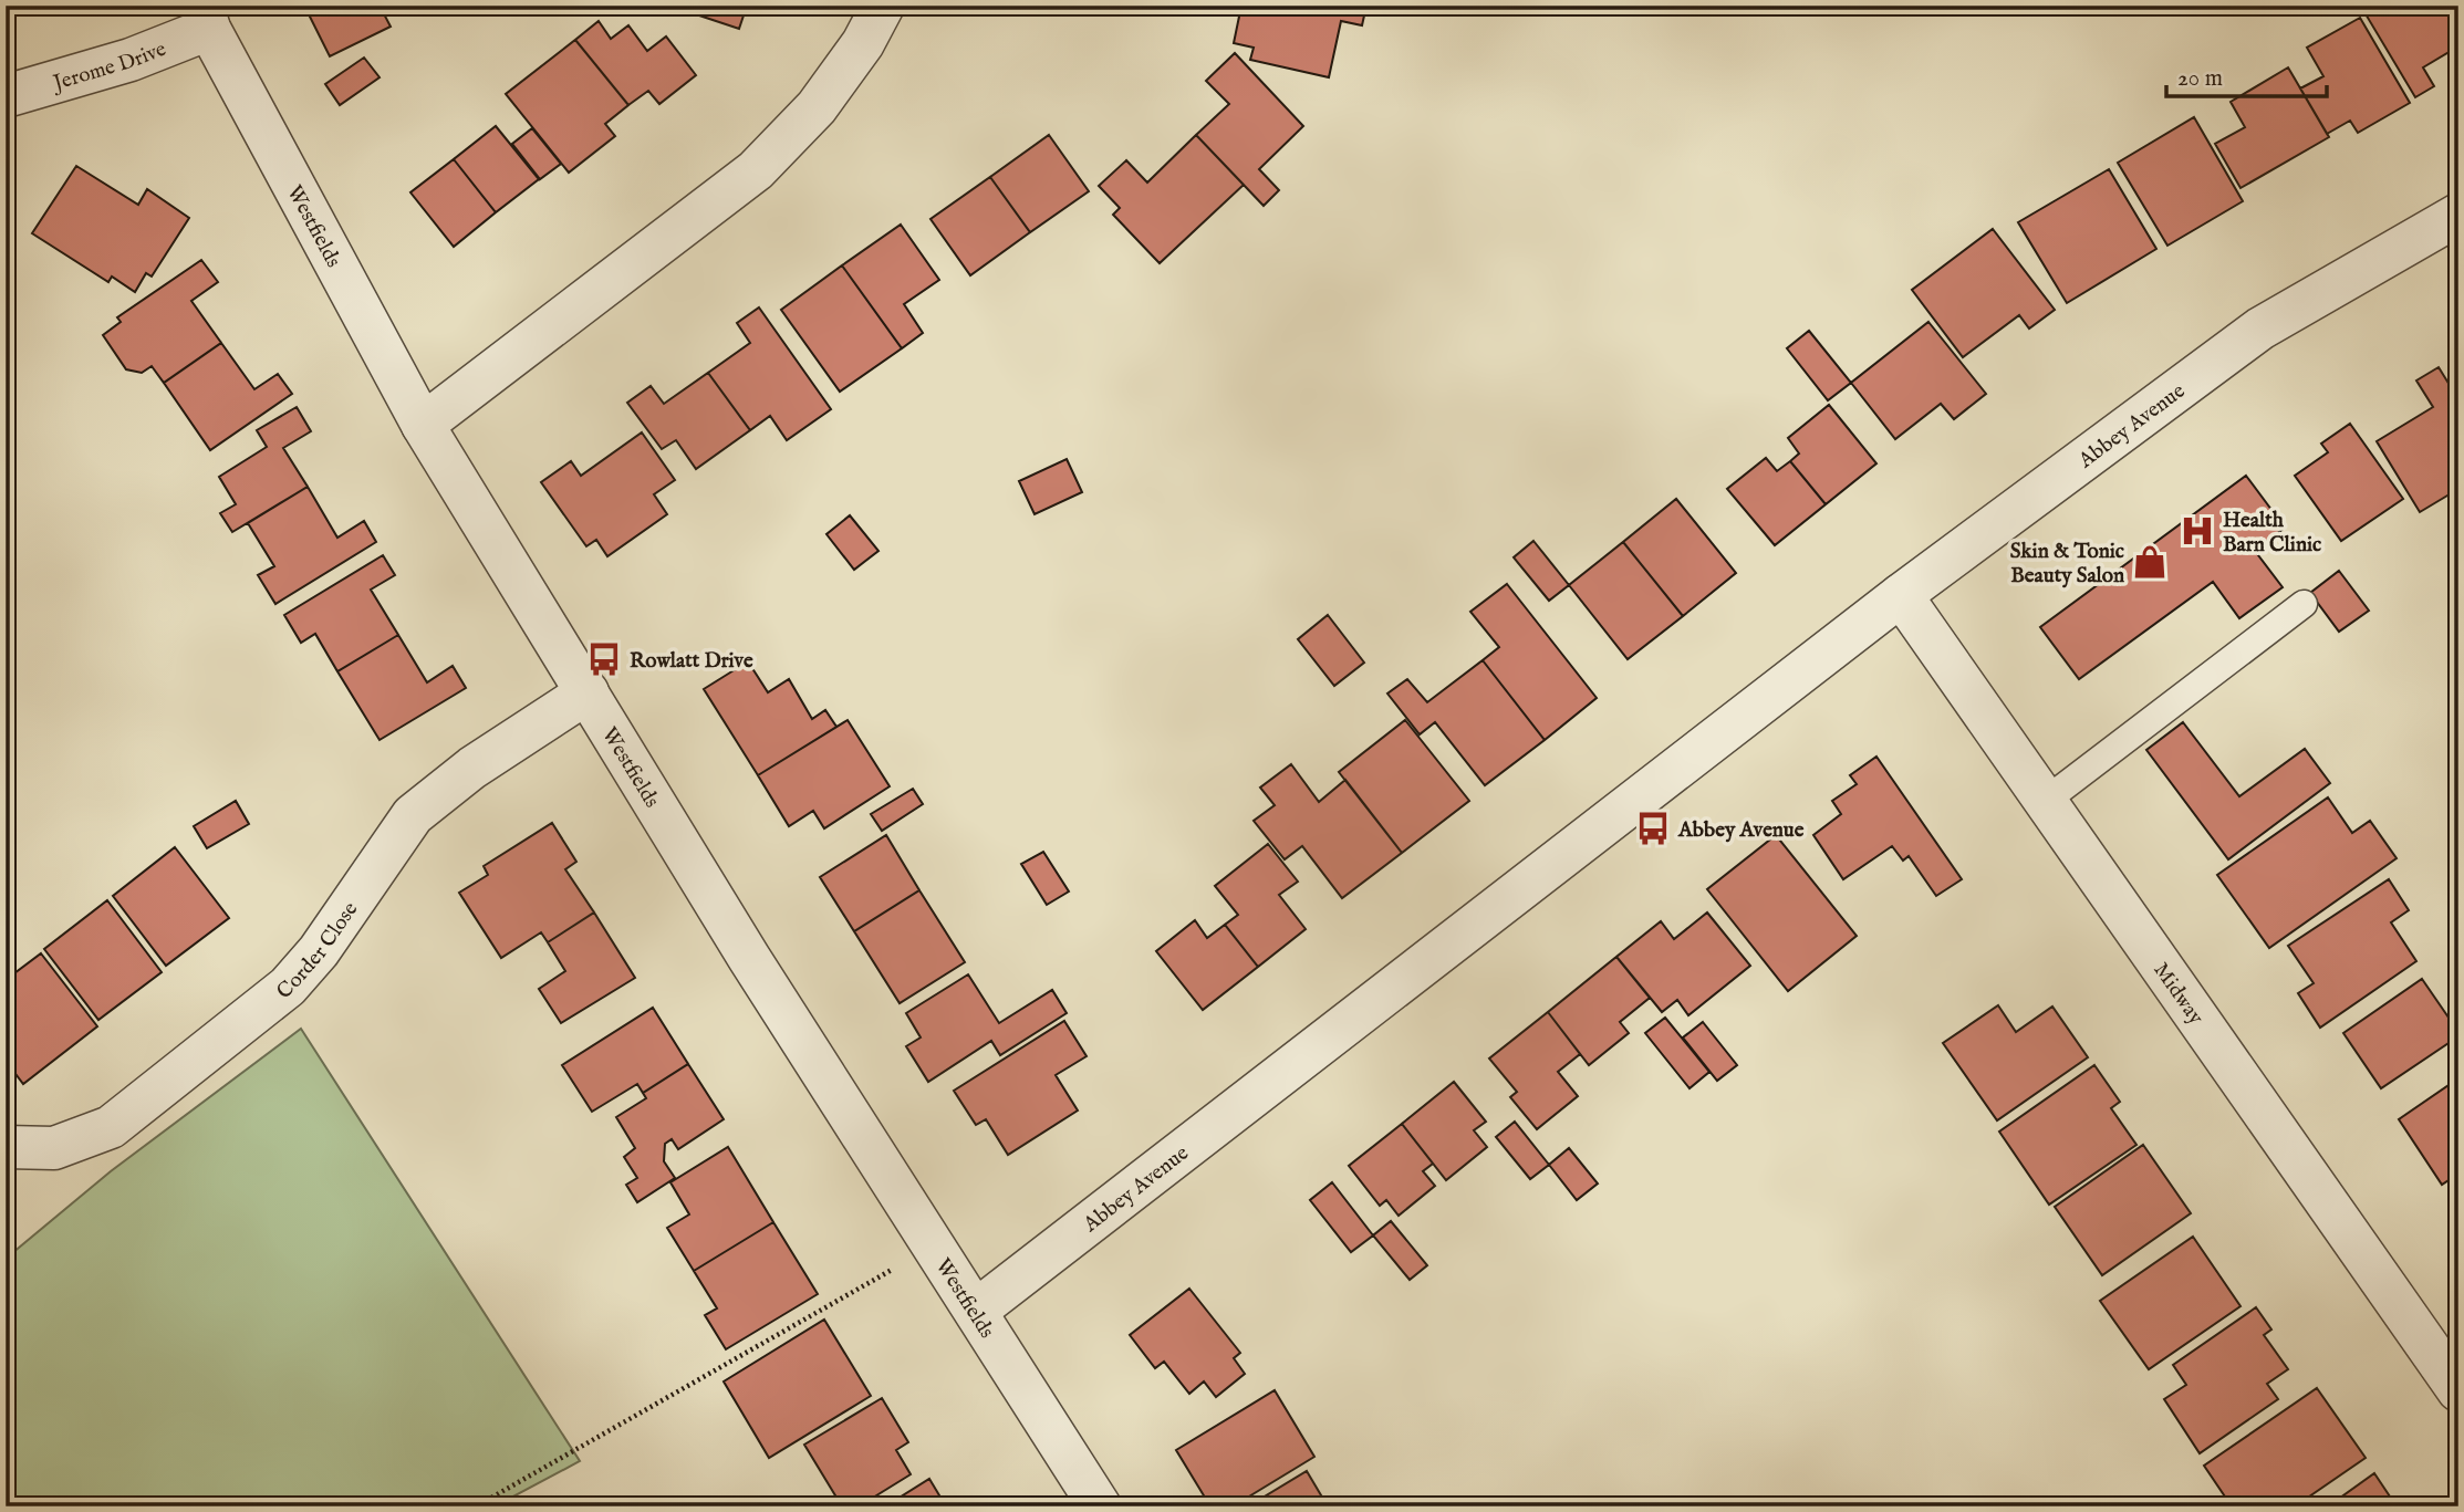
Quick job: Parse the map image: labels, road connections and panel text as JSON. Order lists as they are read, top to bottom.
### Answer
{
  "streets": {
    "street": [
      "Jerome Drive",
      "Westfields",
      "Abbey Avenue",
      "Corder Close",
      "Midway"
    ]
  },
  "crossings": [
    ["Jerome Drive", "Westfields"],
    ["Westfields", "Abbey Avenue"],
    ["Westfields", "Corder Close"],
    ["Abbey Avenue", "Midway"]
  ],
  "places": {
    "hospital": ["Health Barn Clinic"],
    "shop": ["Skin & Tonic Beauty Salon"],
    "bus stop": ["Rowlatt Drive", "Abbey Avenue"]
  },
  "scale_bar": "20 m"
}
